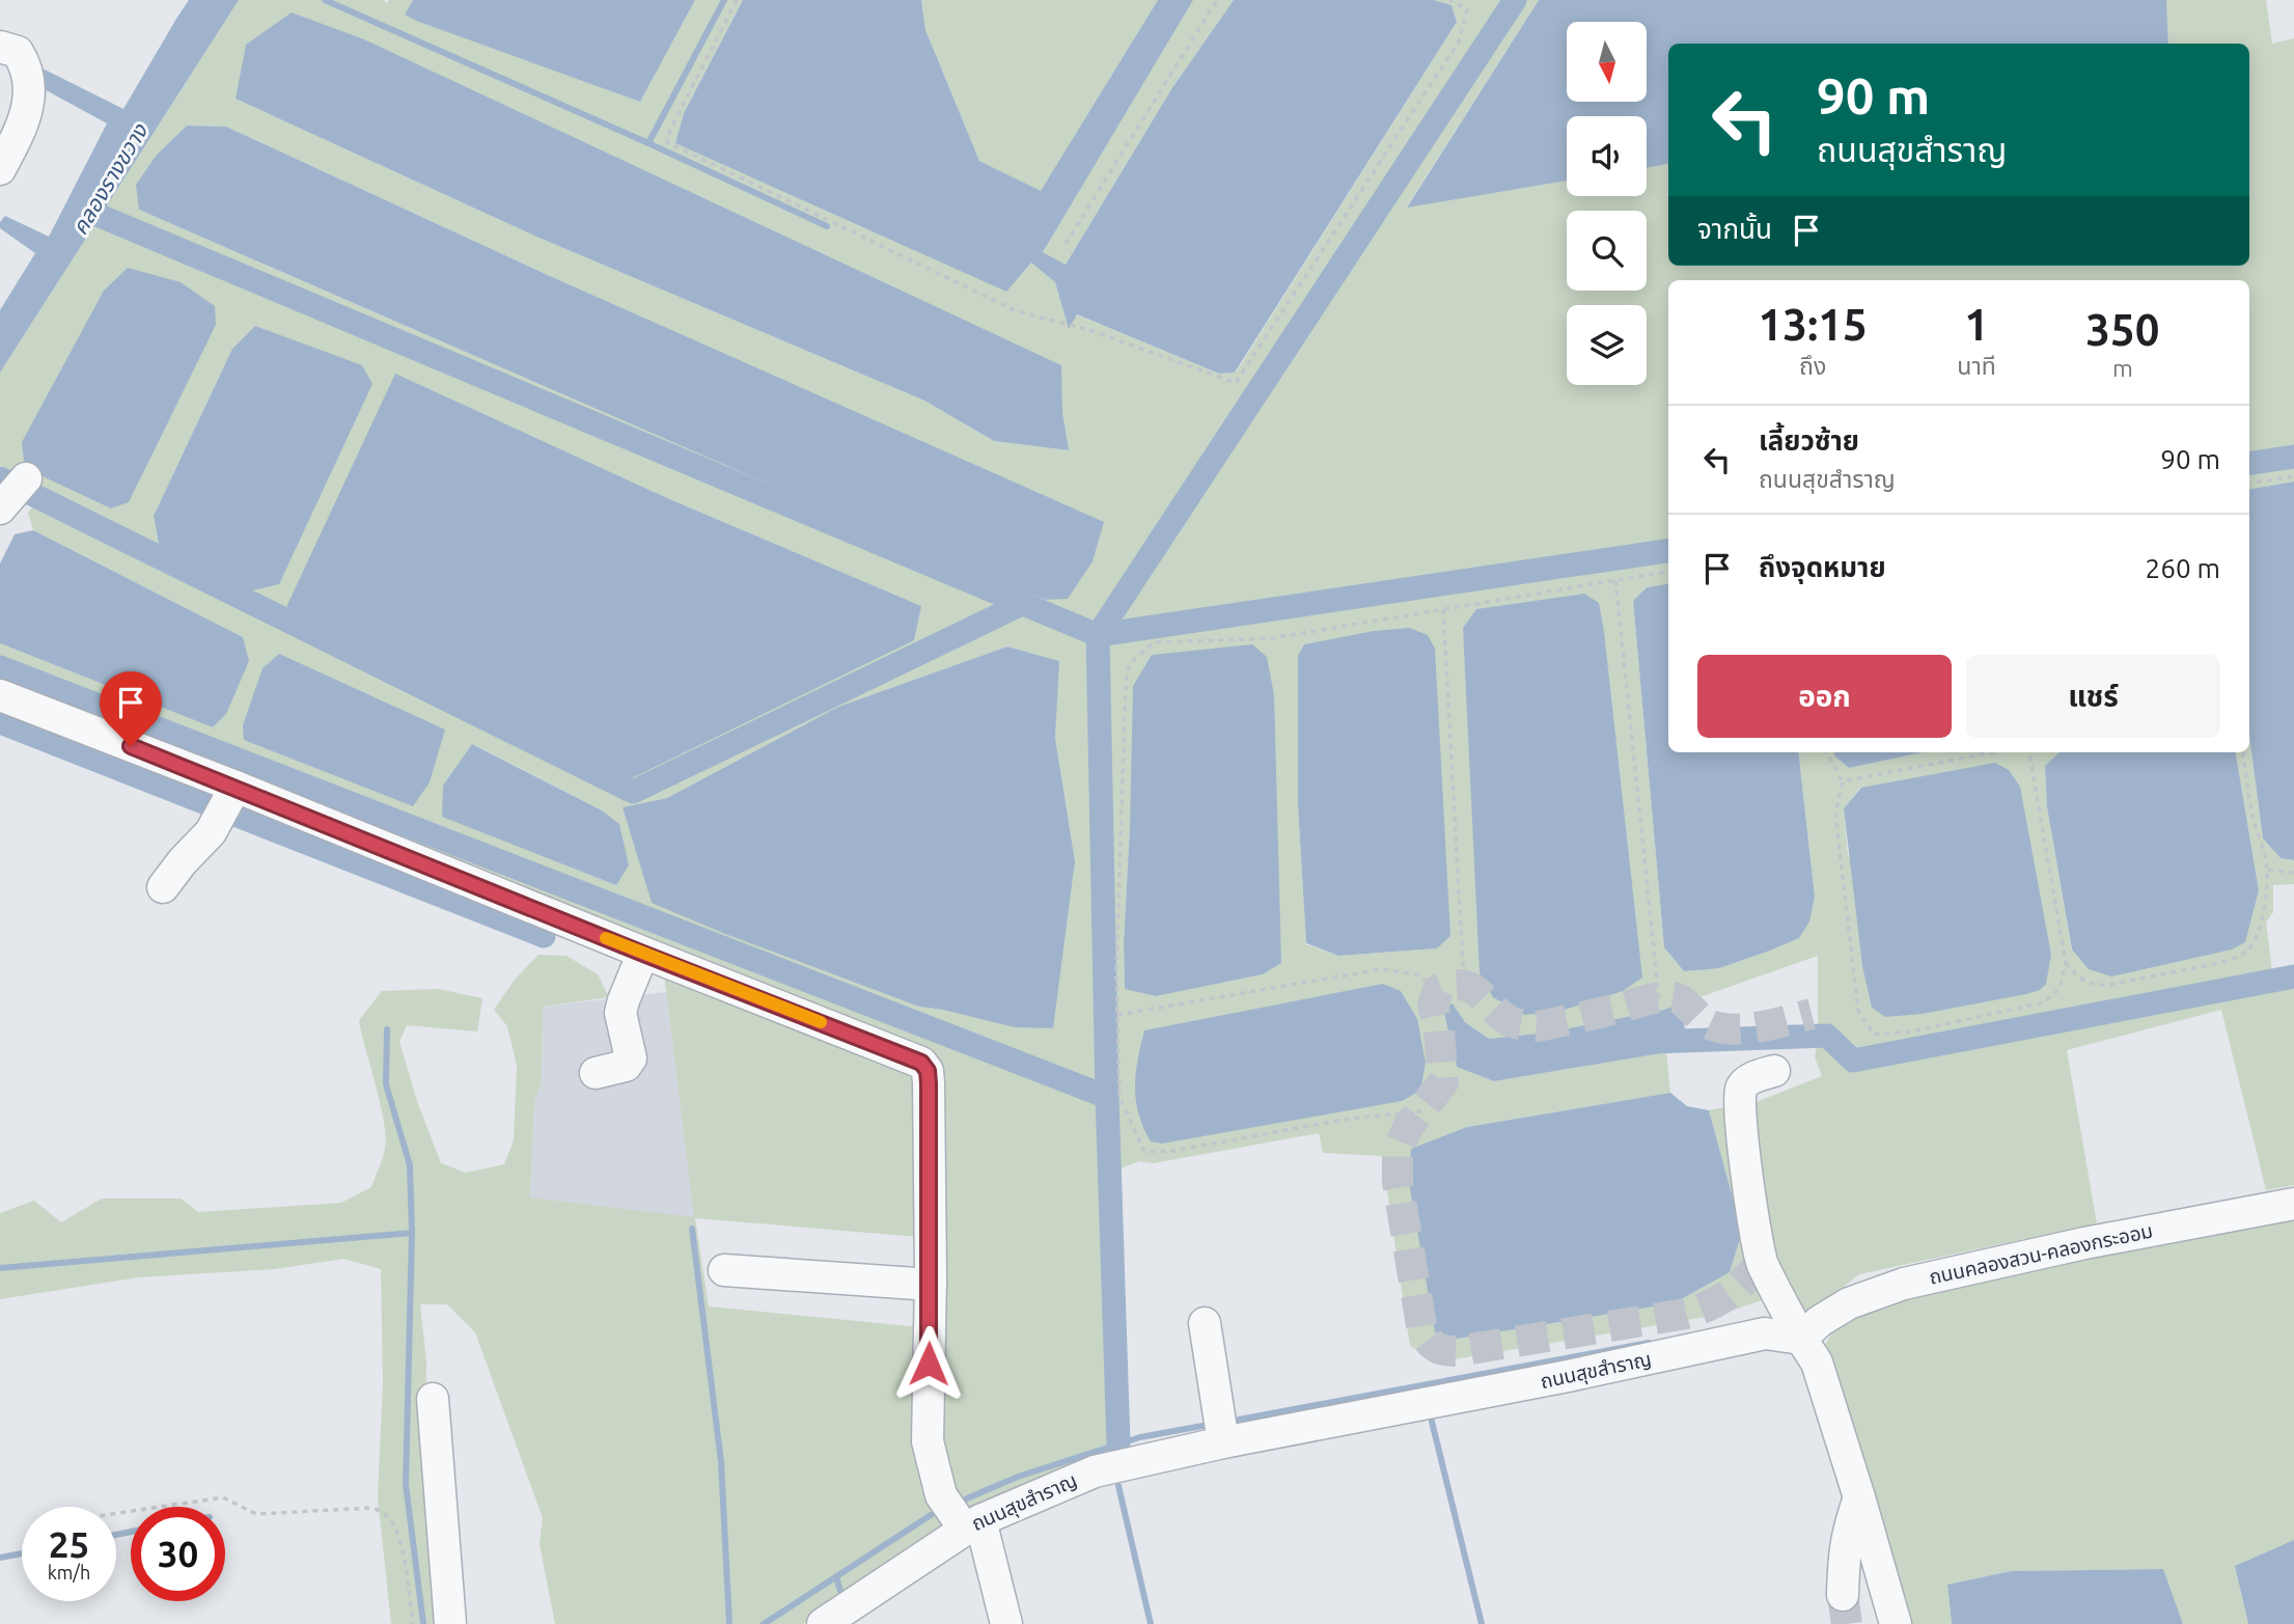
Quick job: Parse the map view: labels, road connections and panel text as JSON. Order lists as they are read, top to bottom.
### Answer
{
  "streets": {
    "street": ["ถนนคลองสวน-คลองกระออม", "ถนนสุขสำราญ"]
  },
  "crossings": [
    ["ถนนคลองสวน-คลองกระออม", "ถนนสุขสำราญ"]
  ],
  "water": ["คลองรางขวาง"],
  "north": "bottom",
  "page": {
    "turn": ["90 m", "ถนนสุขสำราญ"],
    "then": "จากนั้น",
    "eta": [
      "13:15",
      "ถึง",
      "1",
      "นาที",
      "350",
      "m"
    ],
    "list": [
      {
        "name": "เลี้ยวซ้าย",
        "note": "ถนนสุขสำราญ",
        "value": "90 m"
      },
      {
        "name": "ถึงจุดหมาย",
        "value": "260 m"
      }
    ],
    "buttons": ["ออก", "แชร์"],
    "speed": "25 km/h",
    "limit": "30"
  }
}
